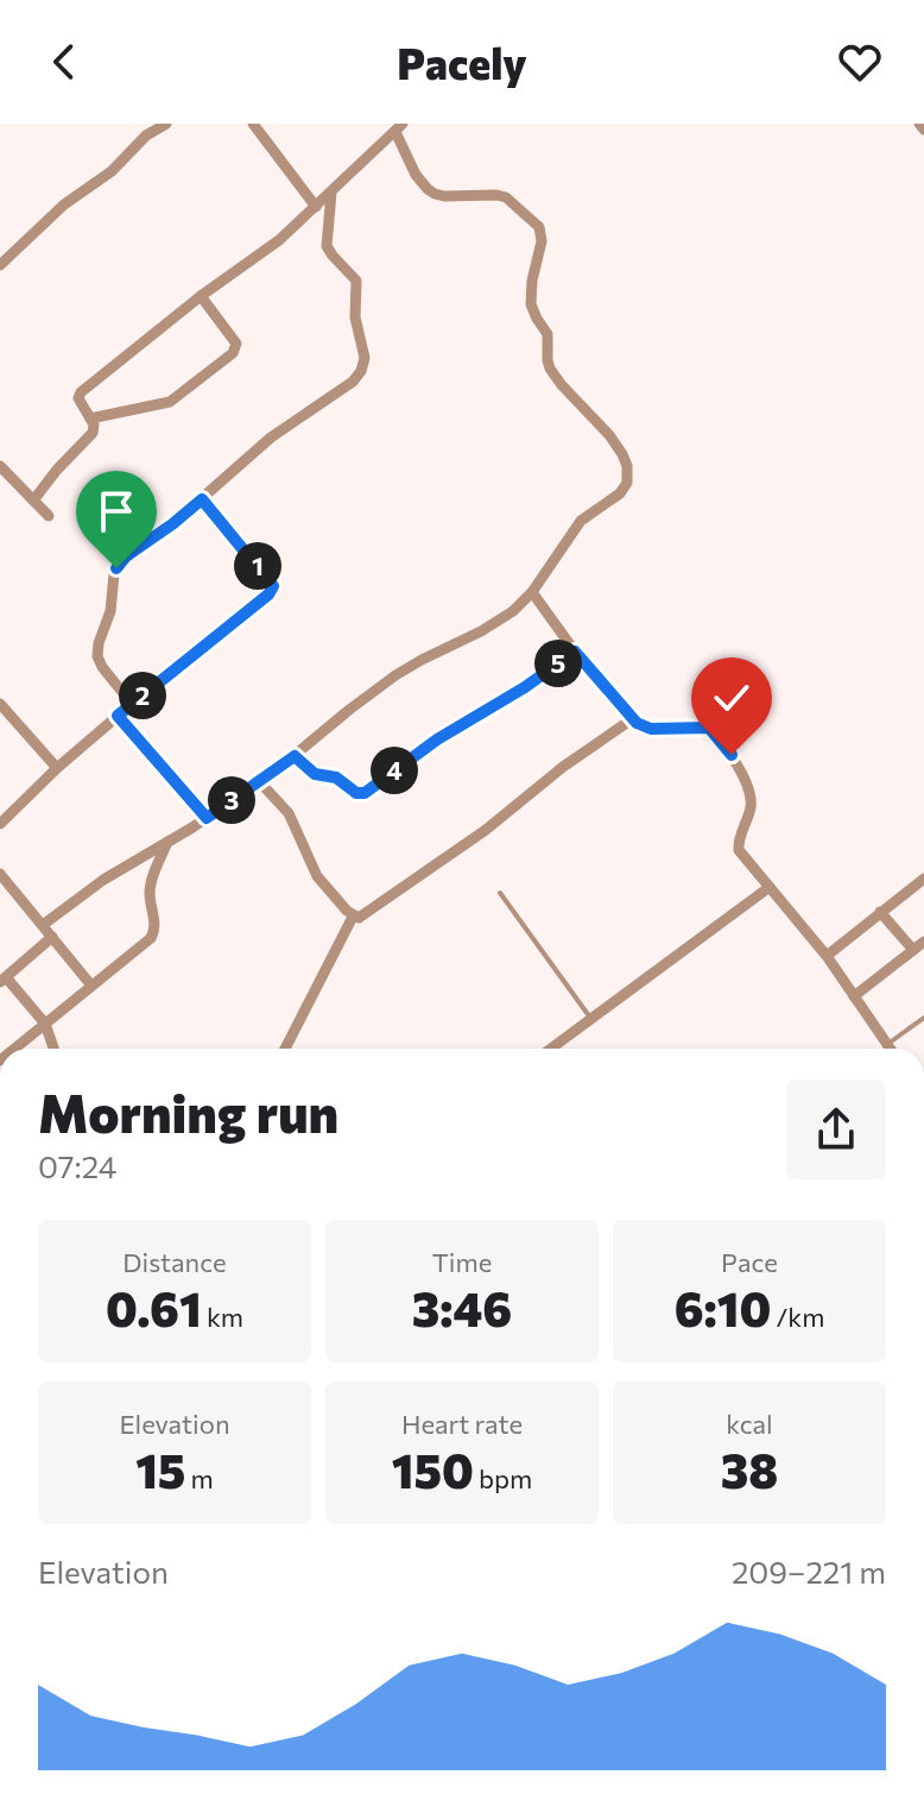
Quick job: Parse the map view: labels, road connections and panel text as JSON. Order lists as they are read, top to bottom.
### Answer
{
  "page": {
    "header": "Pacely",
    "pins": [
      "1",
      "5",
      "2",
      "4",
      "3"
    ],
    "heading": ["Morning run", "07:24"],
    "stats": [
      ["Distance", "0.61 km"],
      ["Time", "3:46"],
      ["Pace", "6:10 /km"],
      ["Elevation", "15 m"],
      ["Heart rate", "150 bpm"],
      ["kcal", "38"]
    ],
    "chart": ["Elevation", "209–221 m"]
  }
}
